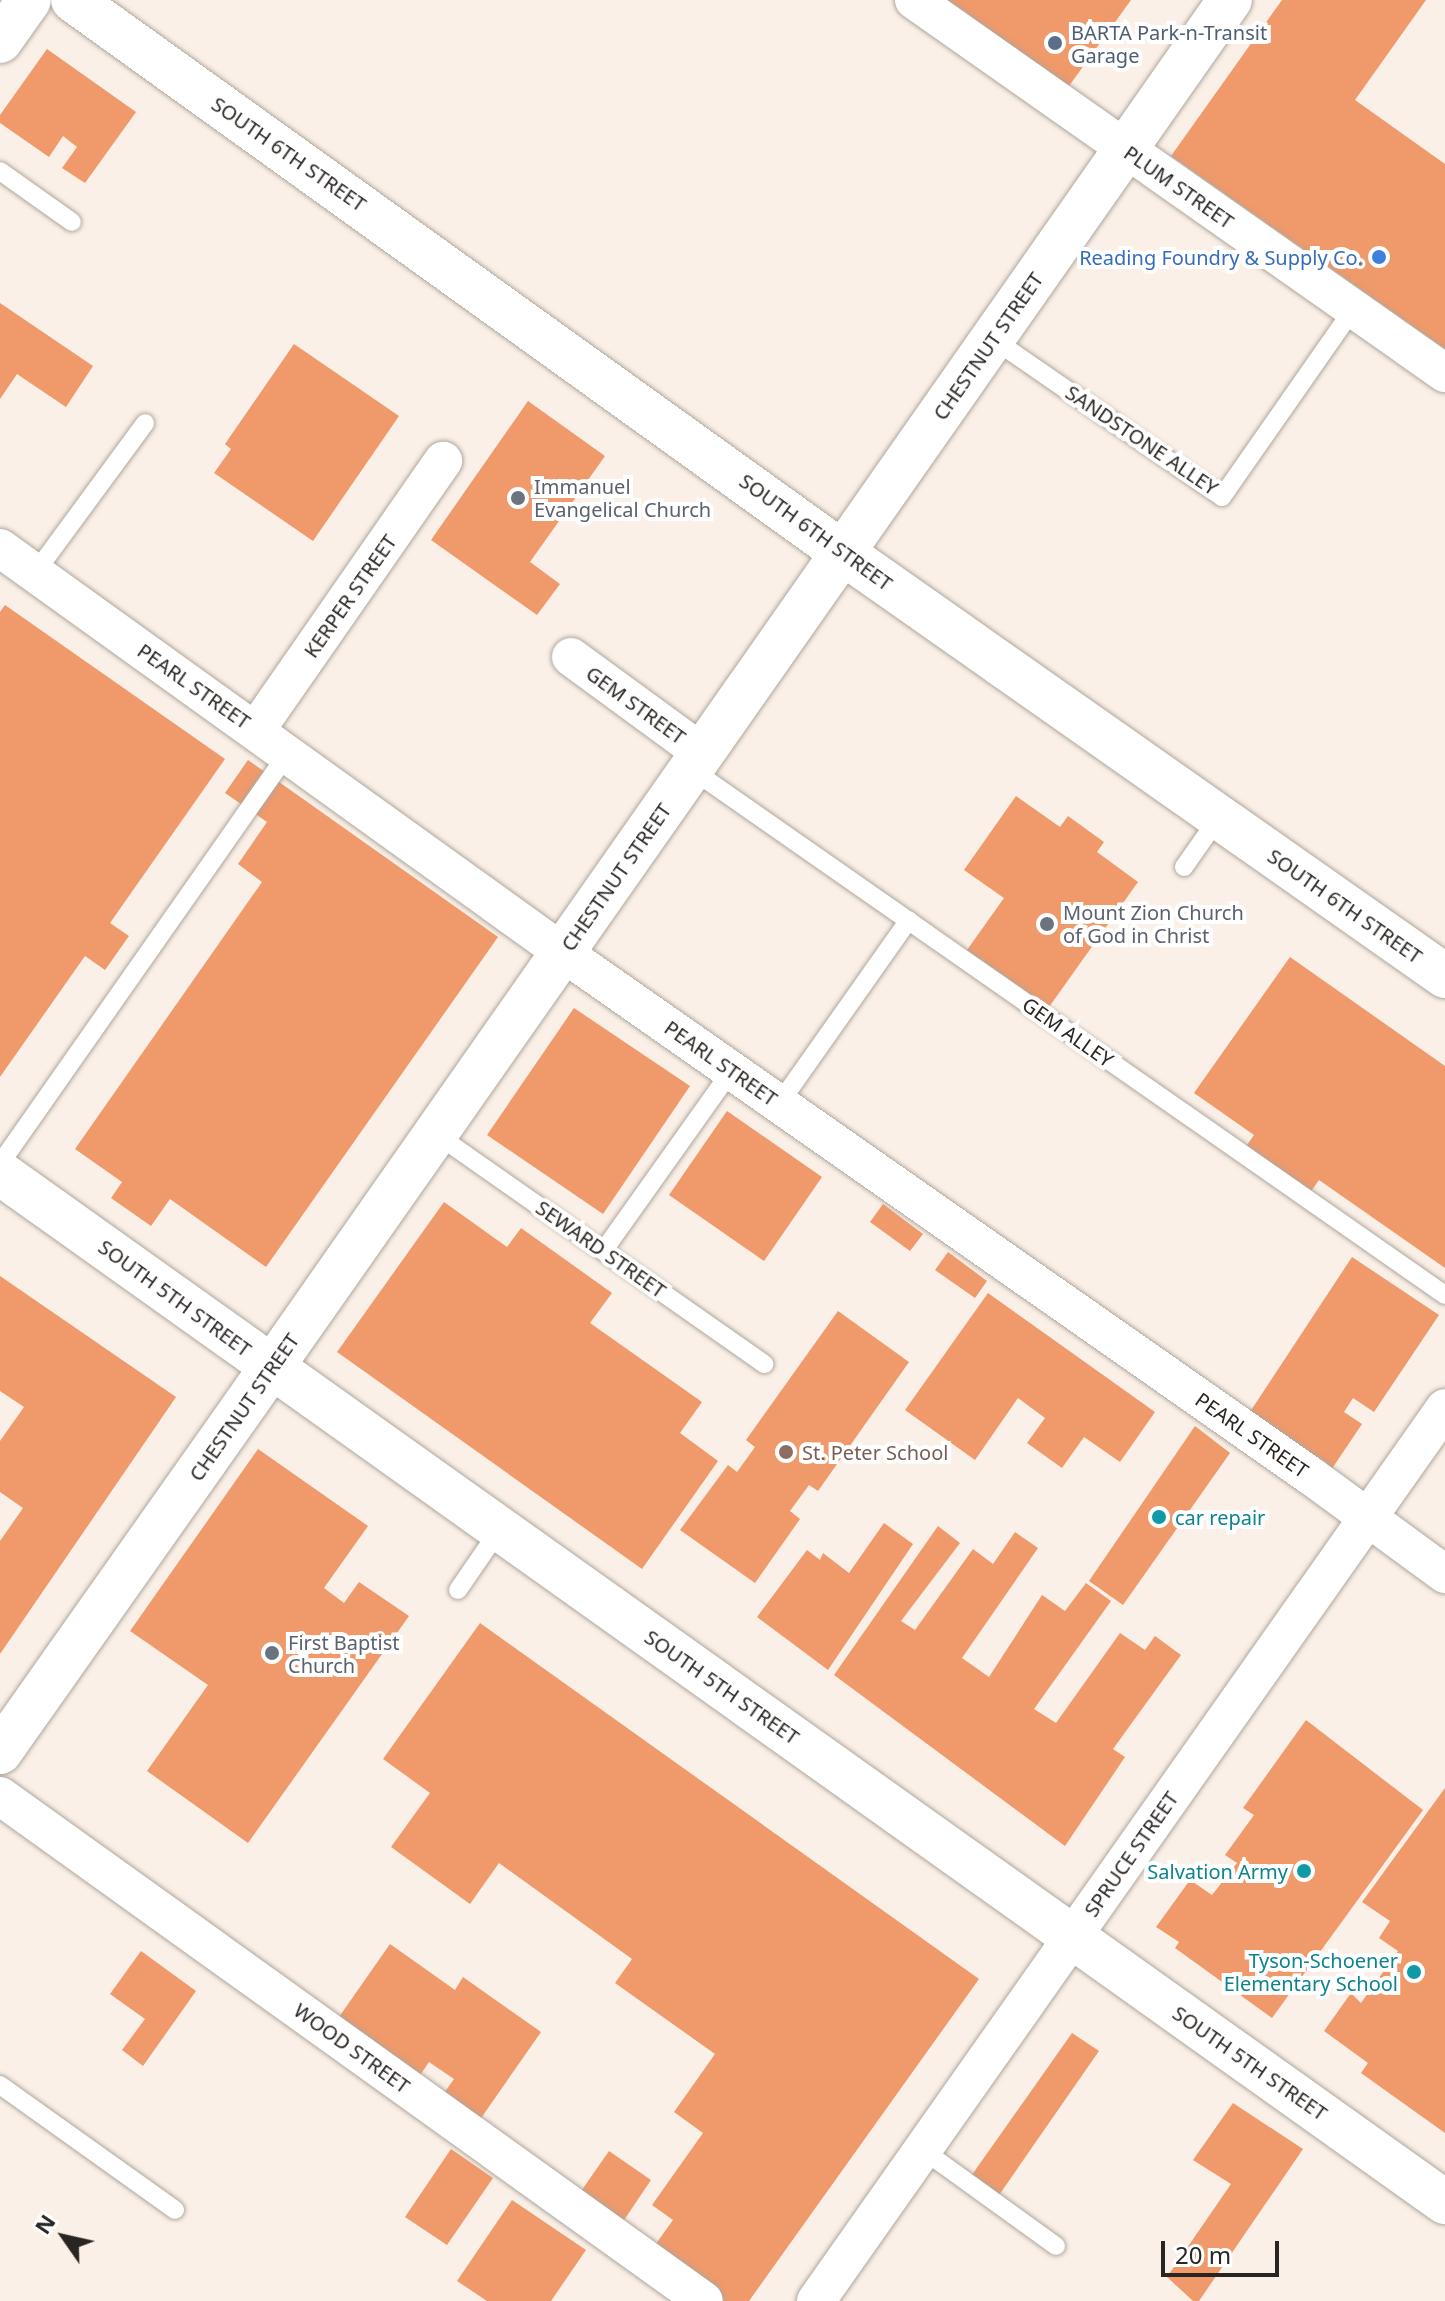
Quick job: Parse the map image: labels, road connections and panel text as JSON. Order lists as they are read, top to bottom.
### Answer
{
  "streets": {
    "street": [
      "SOUTH 6TH STREET",
      "PLUM STREET",
      "CHESTNUT STREET",
      "KERPER STREET",
      "PEARL STREET",
      "GEM STREET",
      "SOUTH 5TH STREET",
      "SPRUCE STREET",
      "WOOD STREET"
    ],
    "lane": ["SANDSTONE ALLEY", "GEM ALLEY", "SEWARD STREET"]
  },
  "crossings": [
    ["SOUTH 6TH STREET", "CHESTNUT STREET"],
    ["PLUM STREET", "CHESTNUT STREET"],
    ["PLUM STREET", "SANDSTONE ALLEY"],
    ["CHESTNUT STREET", "SANDSTONE ALLEY"],
    ["CHESTNUT STREET", "PEARL STREET"],
    ["CHESTNUT STREET", "GEM STREET"],
    ["CHESTNUT STREET", "GEM ALLEY"],
    ["CHESTNUT STREET", "SEWARD STREET"],
    ["CHESTNUT STREET", "SOUTH 5TH STREET"],
    ["KERPER STREET", "PEARL STREET"],
    ["PEARL STREET", "SPRUCE STREET"],
    ["GEM STREET", "GEM ALLEY"],
    ["SOUTH 5TH STREET", "SPRUCE STREET"]
  ],
  "places": [
    "BARTA Park-n-Transit Garage",
    "Reading Foundry & Supply Co.",
    "Immanuel Evangelical Church",
    "Mount Zion Church of God in Christ",
    "St. Peter School",
    "car repair",
    "First Baptist Church",
    "Salvation Army",
    "Tyson-Schoener Elementary School"
  ],
  "scale_bar": "20 m",
  "north": "top left"
}
